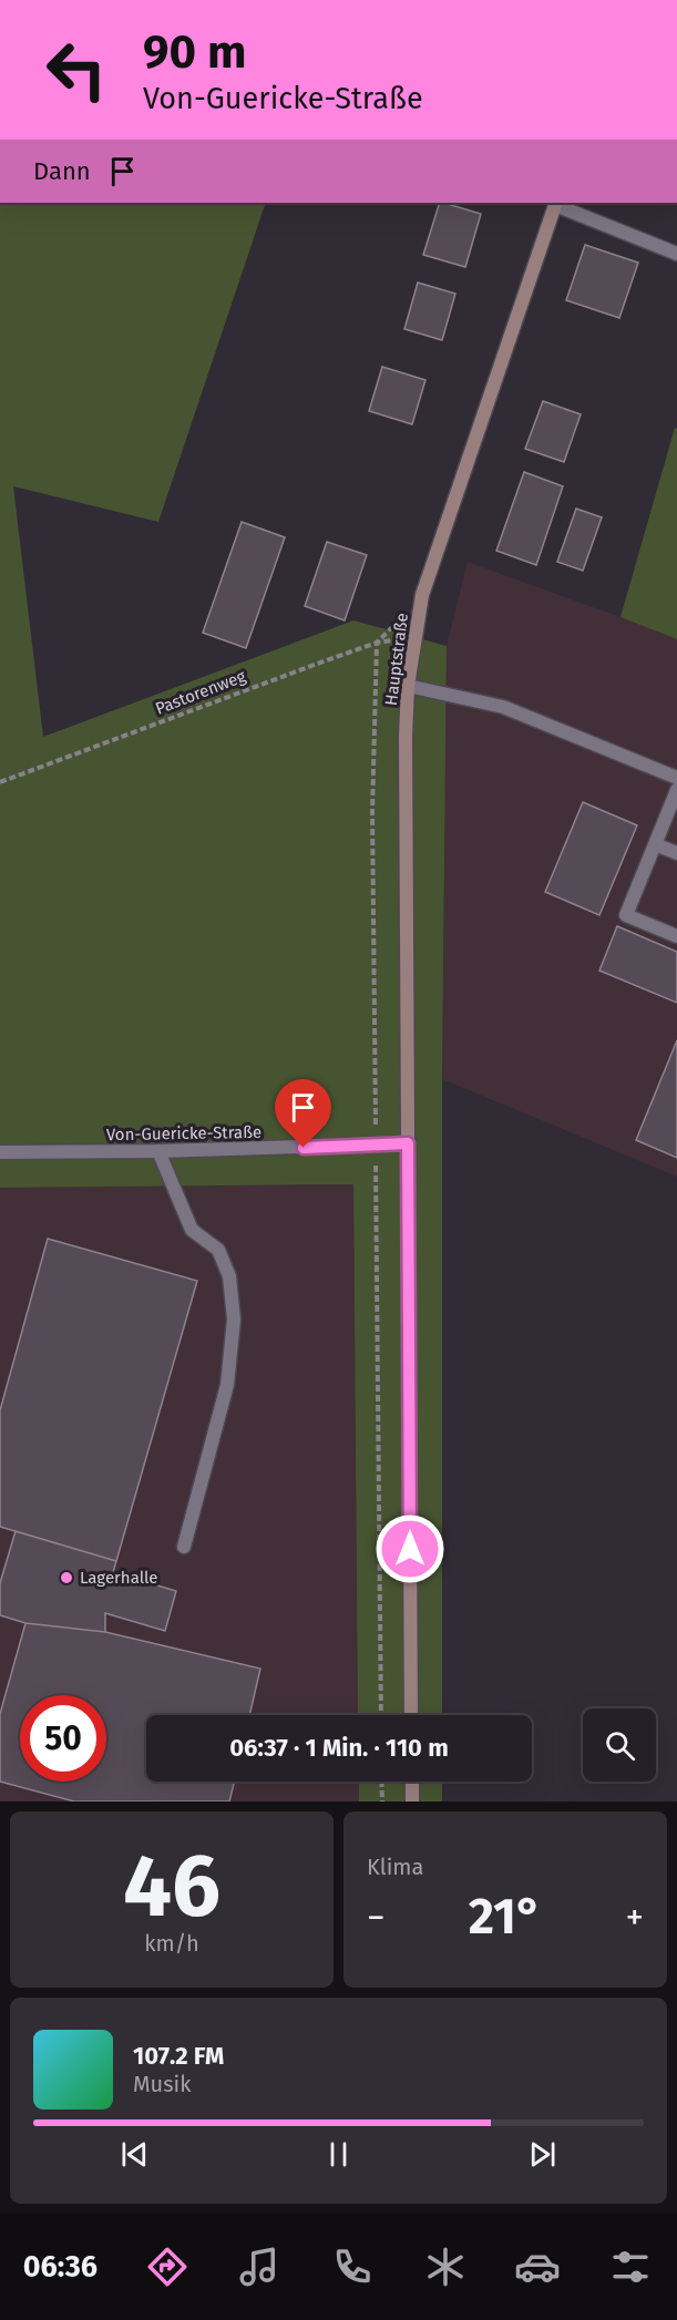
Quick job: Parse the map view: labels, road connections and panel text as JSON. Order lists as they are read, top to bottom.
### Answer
{
  "streets": {
    "main road": ["Hauptstraße"],
    "street": ["Von-Guericke-Straße"],
    "path": ["Pastorenweg"]
  },
  "crossings": [
    ["Hauptstraße", "Pastorenweg"],
    ["Hauptstraße", "Von-Guericke-Straße"]
  ],
  "places": ["Lagerhalle"],
  "page": {
    "turn": ["90 m", "Von-Guericke-Straße"],
    "then": "Dann",
    "limit": "50",
    "trip": "06:37 · 1 Min. · 110 m",
    "tile": [
      ["46", "km/h"],
      "Klima"
    ],
    "heat": ["−", "21°", "+"],
    "song": ["107.2 FM", "Musik"],
    "tabs": "06:36"
  }
}
